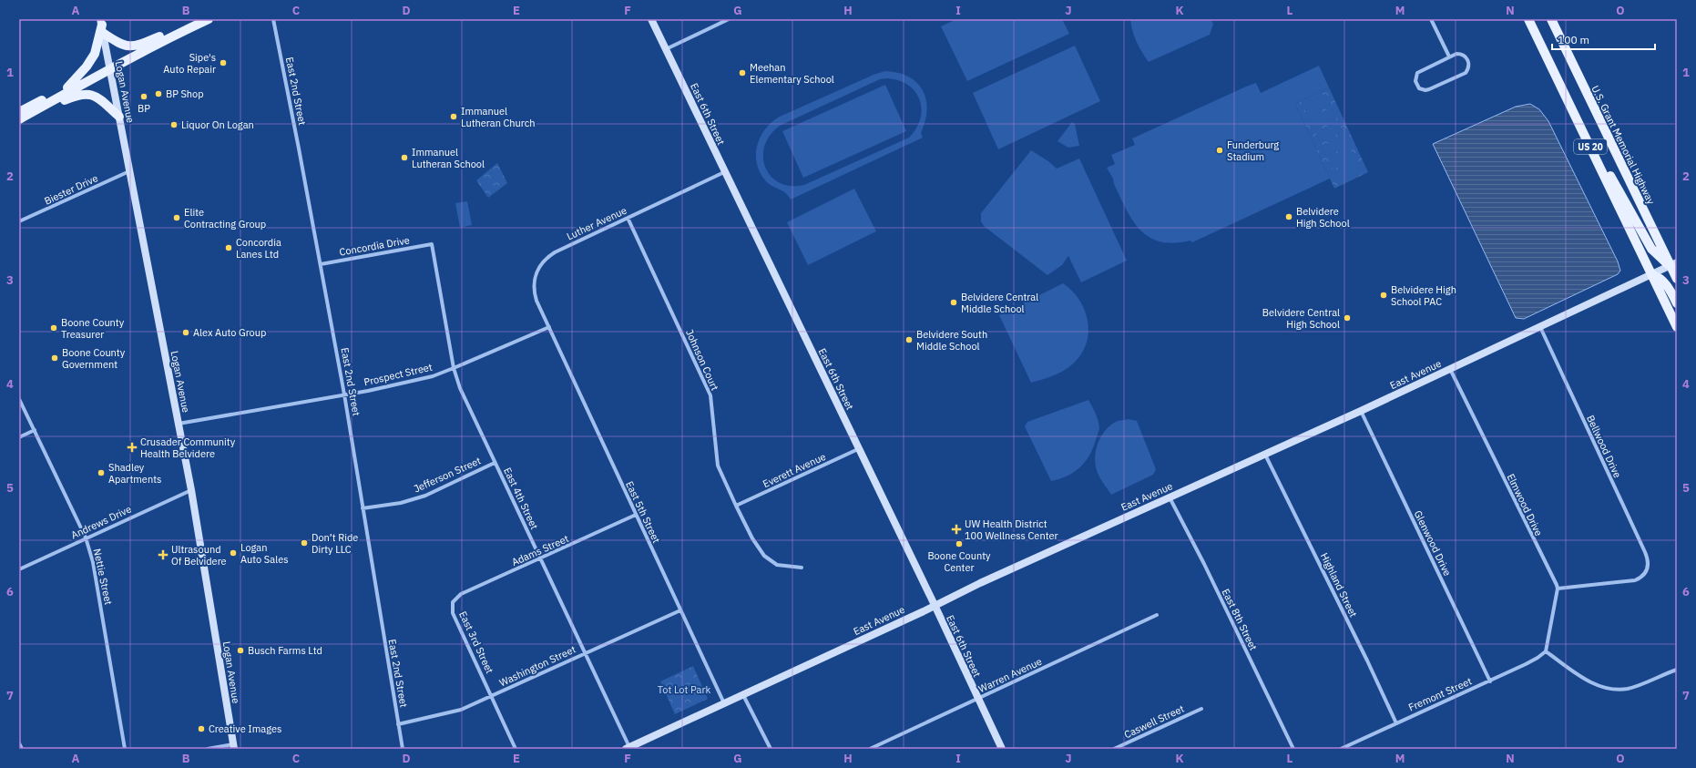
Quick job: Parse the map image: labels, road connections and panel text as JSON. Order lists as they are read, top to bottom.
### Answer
{
  "streets": {
    "main road": ["U.S. Grant Memorial Highway", "US 20"],
    "street": [
      "East 2nd Street",
      "Logan Avenue",
      "East 6th Street",
      "Biester Drive",
      "Luther Avenue",
      "Concordia Drive",
      "Johnson Court",
      "Prospect Street",
      "East Avenue",
      "Bellwood Drive",
      "Everett Avenue",
      "Jefferson Street",
      "East 4th Street",
      "Elmwood Drive",
      "East 5th Street",
      "Andrews Drive",
      "Glenwood Drive",
      "Adams Street",
      "Nettie Street",
      "Highland Street",
      "East 8th Street",
      "East 3rd Street",
      "Washington Street",
      "Warren Avenue",
      "Fremont Street",
      "Caswell Street"
    ]
  },
  "crossings": [
    ["East 2nd Street", "Concordia Drive"],
    ["East 2nd Street", "Prospect Street"],
    ["East 2nd Street", "Jefferson Street"],
    ["East 2nd Street", "Washington Street"],
    ["Logan Avenue", "Biester Drive"],
    ["Logan Avenue", "Prospect Street"],
    ["Logan Avenue", "Andrews Drive"],
    ["East 6th Street", "Luther Avenue"],
    ["East 6th Street", "East Avenue"],
    ["East 6th Street", "Everett Avenue"],
    ["East 6th Street", "Warren Avenue"],
    ["U.S. Grant Memorial Highway", "East Avenue"],
    ["US 20", "East Avenue"],
    ["Luther Avenue", "Johnson Court"],
    ["Luther Avenue", "Prospect Street"],
    ["Luther Avenue", "East 5th Street"],
    ["Concordia Drive", "East 4th Street"],
    ["Johnson Court", "Everett Avenue"],
    ["Prospect Street", "East 4th Street"],
    ["Prospect Street", "East 5th Street"],
    ["East Avenue", "Bellwood Drive"],
    ["East Avenue", "East 4th Street"],
    ["East Avenue", "Elmwood Drive"],
    ["East Avenue", "East 5th Street"],
    ["East Avenue", "Glenwood Drive"],
    ["East Avenue", "Highland Street"],
    ["East Avenue", "East 8th Street"],
    ["Bellwood Drive", "Elmwood Drive"],
    ["Jefferson Street", "East 4th Street"],
    ["East 4th Street", "Adams Street"],
    ["East 4th Street", "Washington Street"],
    ["East 5th Street", "Adams Street"],
    ["East 5th Street", "Washington Street"],
    ["Andrews Drive", "Nettie Street"],
    ["Glenwood Drive", "Fremont Street"],
    ["Adams Street", "East 3rd Street"],
    ["Highland Street", "Fremont Street"],
    ["East 3rd Street", "Washington Street"]
  ],
  "parks": ["Tot Lot Park"],
  "places": {
    "other": [
      "Sipe's Auto Repair",
      "Meehan Elementary School",
      "BP Shop",
      "BP",
      "Immanuel Lutheran Church",
      "Liquor On Logan",
      "Funderburg Stadium",
      "Immanuel Lutheran School",
      "Belvidere High School",
      "Elite Contracting Group",
      "Concordia Lanes Ltd",
      "Belvidere High School PAC",
      "Belvidere Central Middle School",
      "Belvidere Central High School",
      "Boone County Treasurer",
      "Alex Auto Group",
      "Belvidere South Middle School",
      "Boone County Government",
      "Shadley Apartments",
      "Don’t Ride Dirty LLC",
      "Boone County Center",
      "Logan Auto Sales",
      "Busch Farms Ltd",
      "Creative Images"
    ],
    "health": ["Crusader Community Health Belvidere", "UW Health District 100 Wellness Center", "Ultrasound Of Belvidere"]
  },
  "scale_bar": "100 m",
  "grid": {
    "columns": [
      "A",
      "B",
      "C",
      "D",
      "E",
      "F",
      "G",
      "H",
      "I",
      "J",
      "K",
      "L",
      "M",
      "N",
      "O"
    ],
    "rows": [
      "1",
      "2",
      "3",
      "4",
      "5",
      "6",
      "7"
    ]
  }
}
